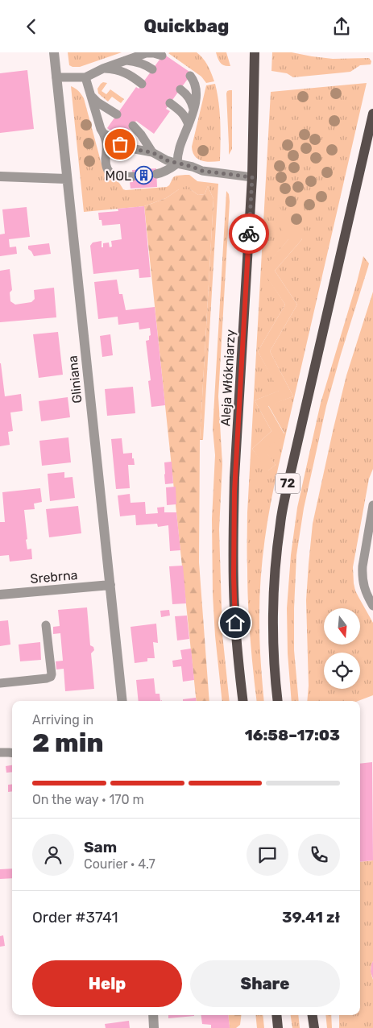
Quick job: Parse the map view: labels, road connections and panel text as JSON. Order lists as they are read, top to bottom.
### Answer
{
  "streets": {
    "main road": ["Aleja Włókniarzy", "72"],
    "street": ["Gliniana", "Srebrna"]
  },
  "crossings": [
    ["Gliniana", "Srebrna"]
  ],
  "places": {
    "building": ["MOL"]
  },
  "north": "bottom",
  "page": {
    "header": "Quickbag",
    "heading": ["2 min", "Arriving in", "16:58–17:03"],
    "panel": [
      "Sam",
      "Courier · 4.7",
      "Order #3741",
      "39.41 zł"
    ],
    "bar": "On the way · 170 m",
    "buttons": ["Help", "Share"]
  }
}
